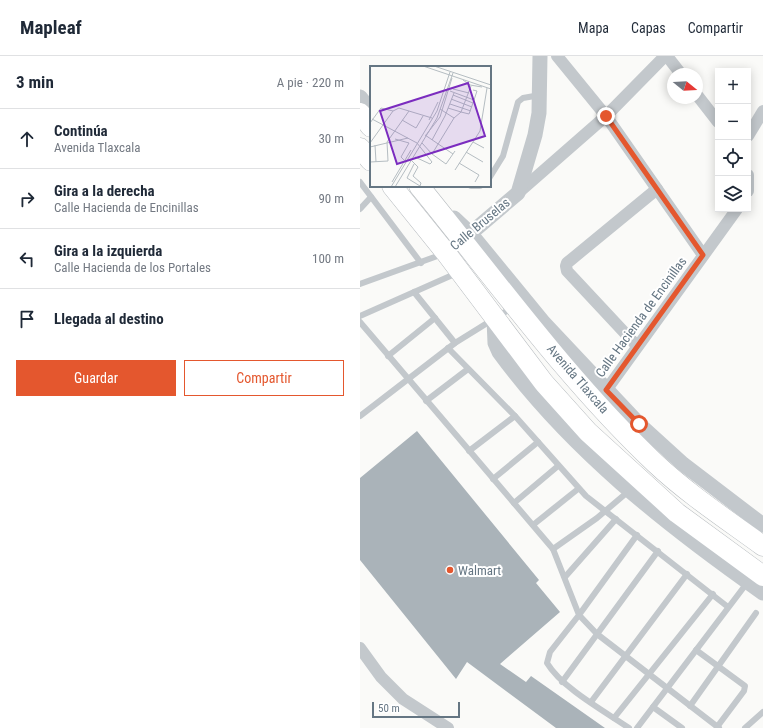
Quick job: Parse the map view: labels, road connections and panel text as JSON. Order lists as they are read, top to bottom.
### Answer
{
  "streets": {
    "main road": ["Avenida Tlaxcala"],
    "street": ["Calle Bruselas", "Calle Hacienda de Encinillas"]
  },
  "crossings": [
    ["Calle Bruselas", "Avenida Tlaxcala"],
    ["Calle Hacienda de Encinillas", "Avenida Tlaxcala"]
  ],
  "places": ["Walmart"],
  "scale_bar": "50 m",
  "north": "right",
  "page": {
    "header": "Mapleaf",
    "nav": ["Mapa", "Capas", "Compartir"],
    "heading": ["3 min", "A pie · 220 m"],
    "map_buttons": ["+", "−"],
    "list": [
      ["Continúa", "Avenida Tlaxcala", "30 m"],
      ["Gira a la derecha", "Calle Hacienda de Encinillas", "90 m"],
      ["Gira a la izquierda", "Calle Hacienda de los Portales", "100 m"],
      "Llegada al destino"
    ],
    "buttons": ["Guardar", "Compartir"],
    "scale": "50 m"
  }
}
